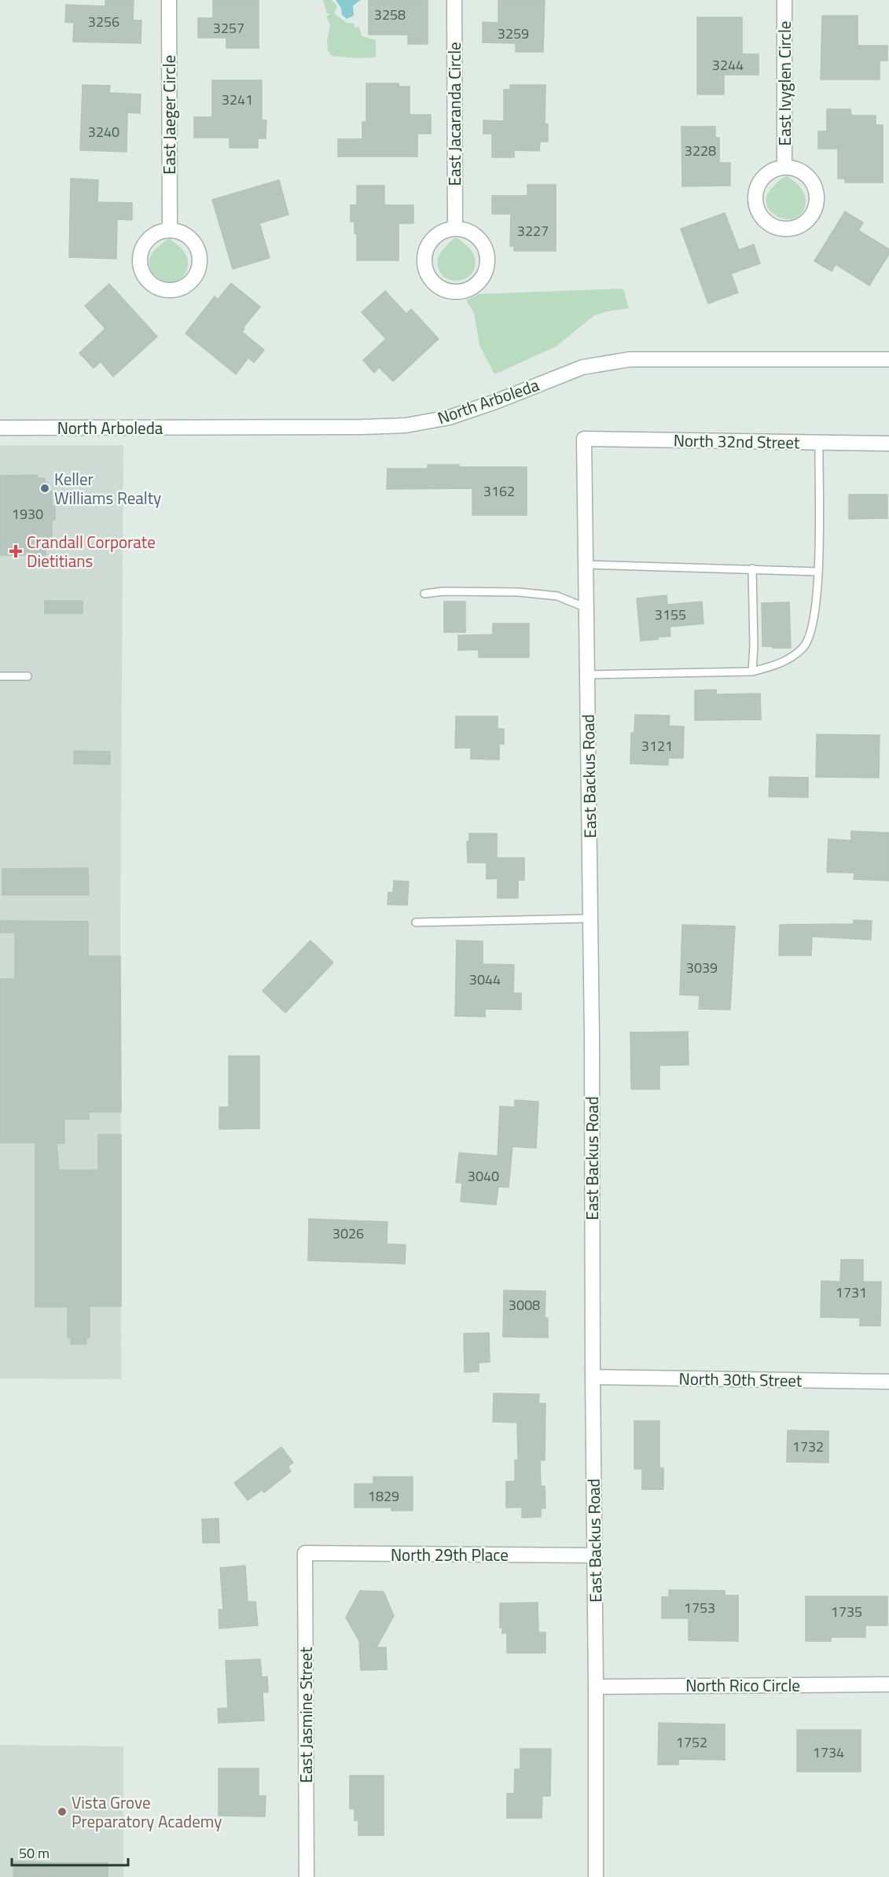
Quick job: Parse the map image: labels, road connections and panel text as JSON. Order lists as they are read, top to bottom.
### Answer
{
  "streets": {
    "street": [
      "East Ivyglen Circle",
      "East Jacaranda Circle",
      "East Jaeger Circle",
      "North Arboleda",
      "North 32nd Street",
      "East Backus Road",
      "North 30th Street",
      "North 29th Place",
      "North Rico Circle",
      "East Jasmine Street"
    ]
  },
  "crossings": [
    ["North 32nd Street", "East Backus Road"],
    ["East Backus Road", "North 30th Street"],
    ["East Backus Road", "North 29th Place"],
    ["East Backus Road", "North Rico Circle"],
    ["North 29th Place", "East Jasmine Street"]
  ],
  "places": {
    "other": ["Keller Williams Realty", "Vista Grove Preparatory Academy"],
    "health": ["Crandall Corporate Dietitians"]
  },
  "house_numbers": [
    "3258",
    "3256",
    "3257",
    "3259",
    "3244",
    "3241",
    "3240",
    "3228",
    "3227",
    "3162",
    "1930",
    "3155",
    "3121",
    "3039",
    "3044",
    "3040",
    "3026",
    "1731",
    "3008",
    "1732",
    "1829",
    "1753",
    "1735",
    "1752",
    "1734"
  ],
  "scale_bar": "50 m"
}
